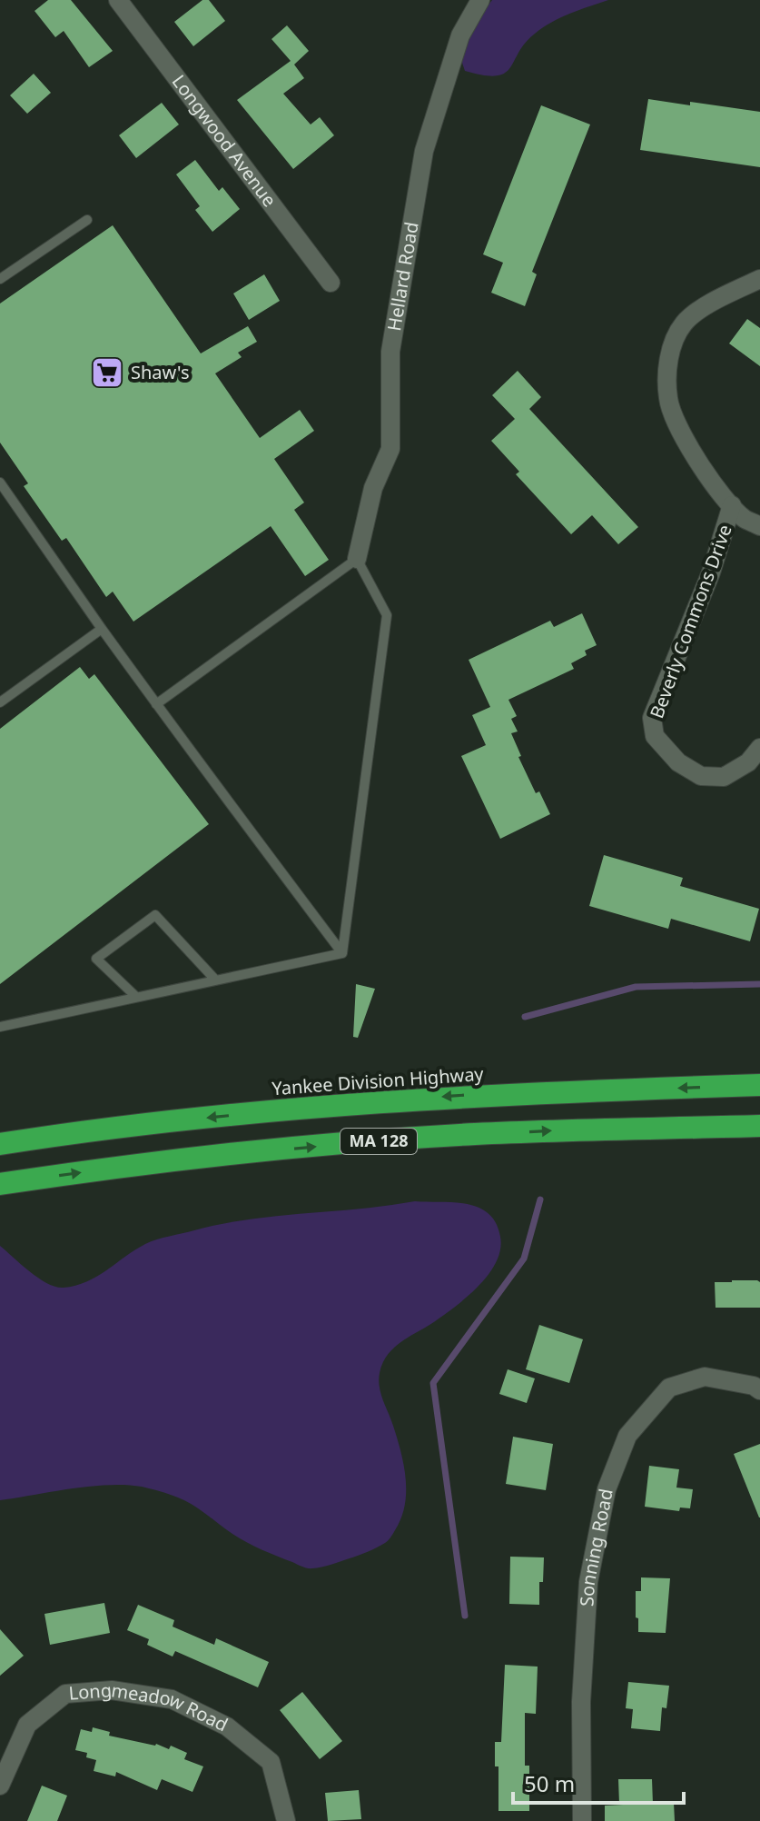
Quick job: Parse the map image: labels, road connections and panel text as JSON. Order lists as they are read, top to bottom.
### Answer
{
  "streets": {
    "highway": ["Yankee Division Highway", "MA 128"],
    "street": [
      "Longwood Avenue",
      "Hellard Road",
      "Beverly Commons Drive",
      "Sonning Road",
      "Longmeadow Road"
    ]
  },
  "places": {
    "supermarket": ["Shaw's"]
  },
  "scale_bar": "50 m"
}
